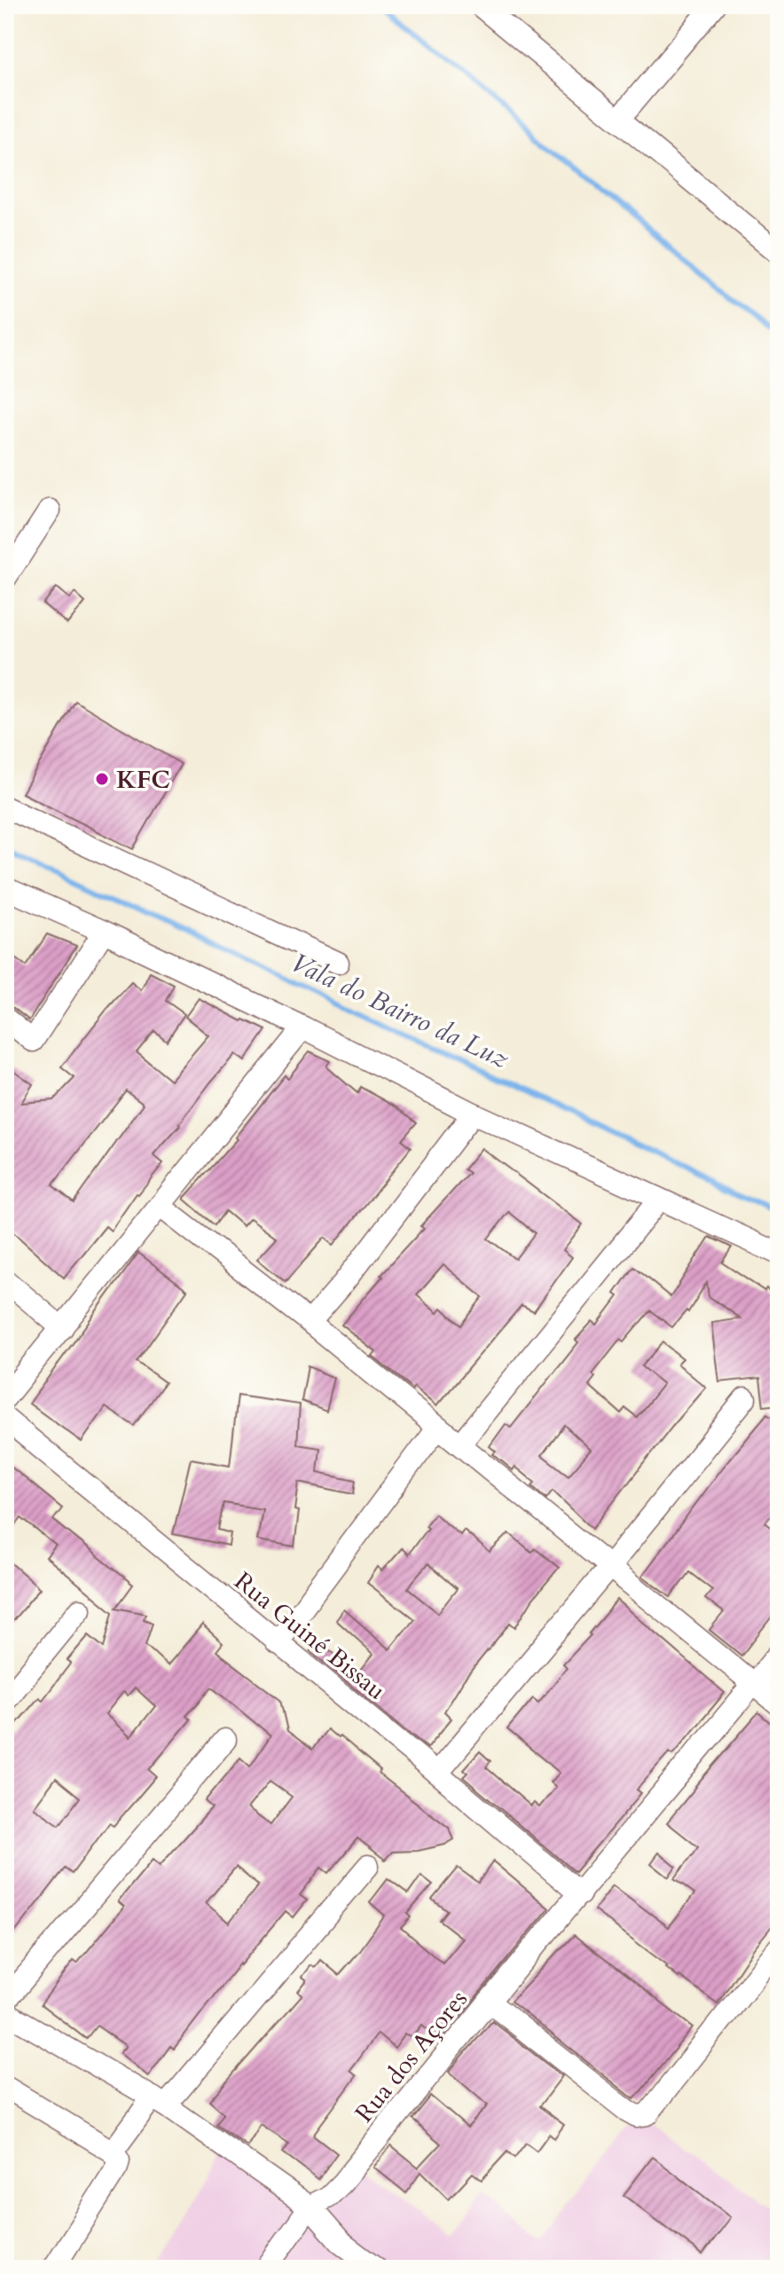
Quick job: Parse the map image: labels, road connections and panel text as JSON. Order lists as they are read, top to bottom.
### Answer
{
  "streets": {
    "street": ["Rua Guiné Bissau", "Rua dos Açores"]
  },
  "crossings": [
    ["Rua Guiné Bissau", "Rua dos Açores"]
  ],
  "water": ["Vala do Bairro da Luz"],
  "places": ["KFC"]
}
